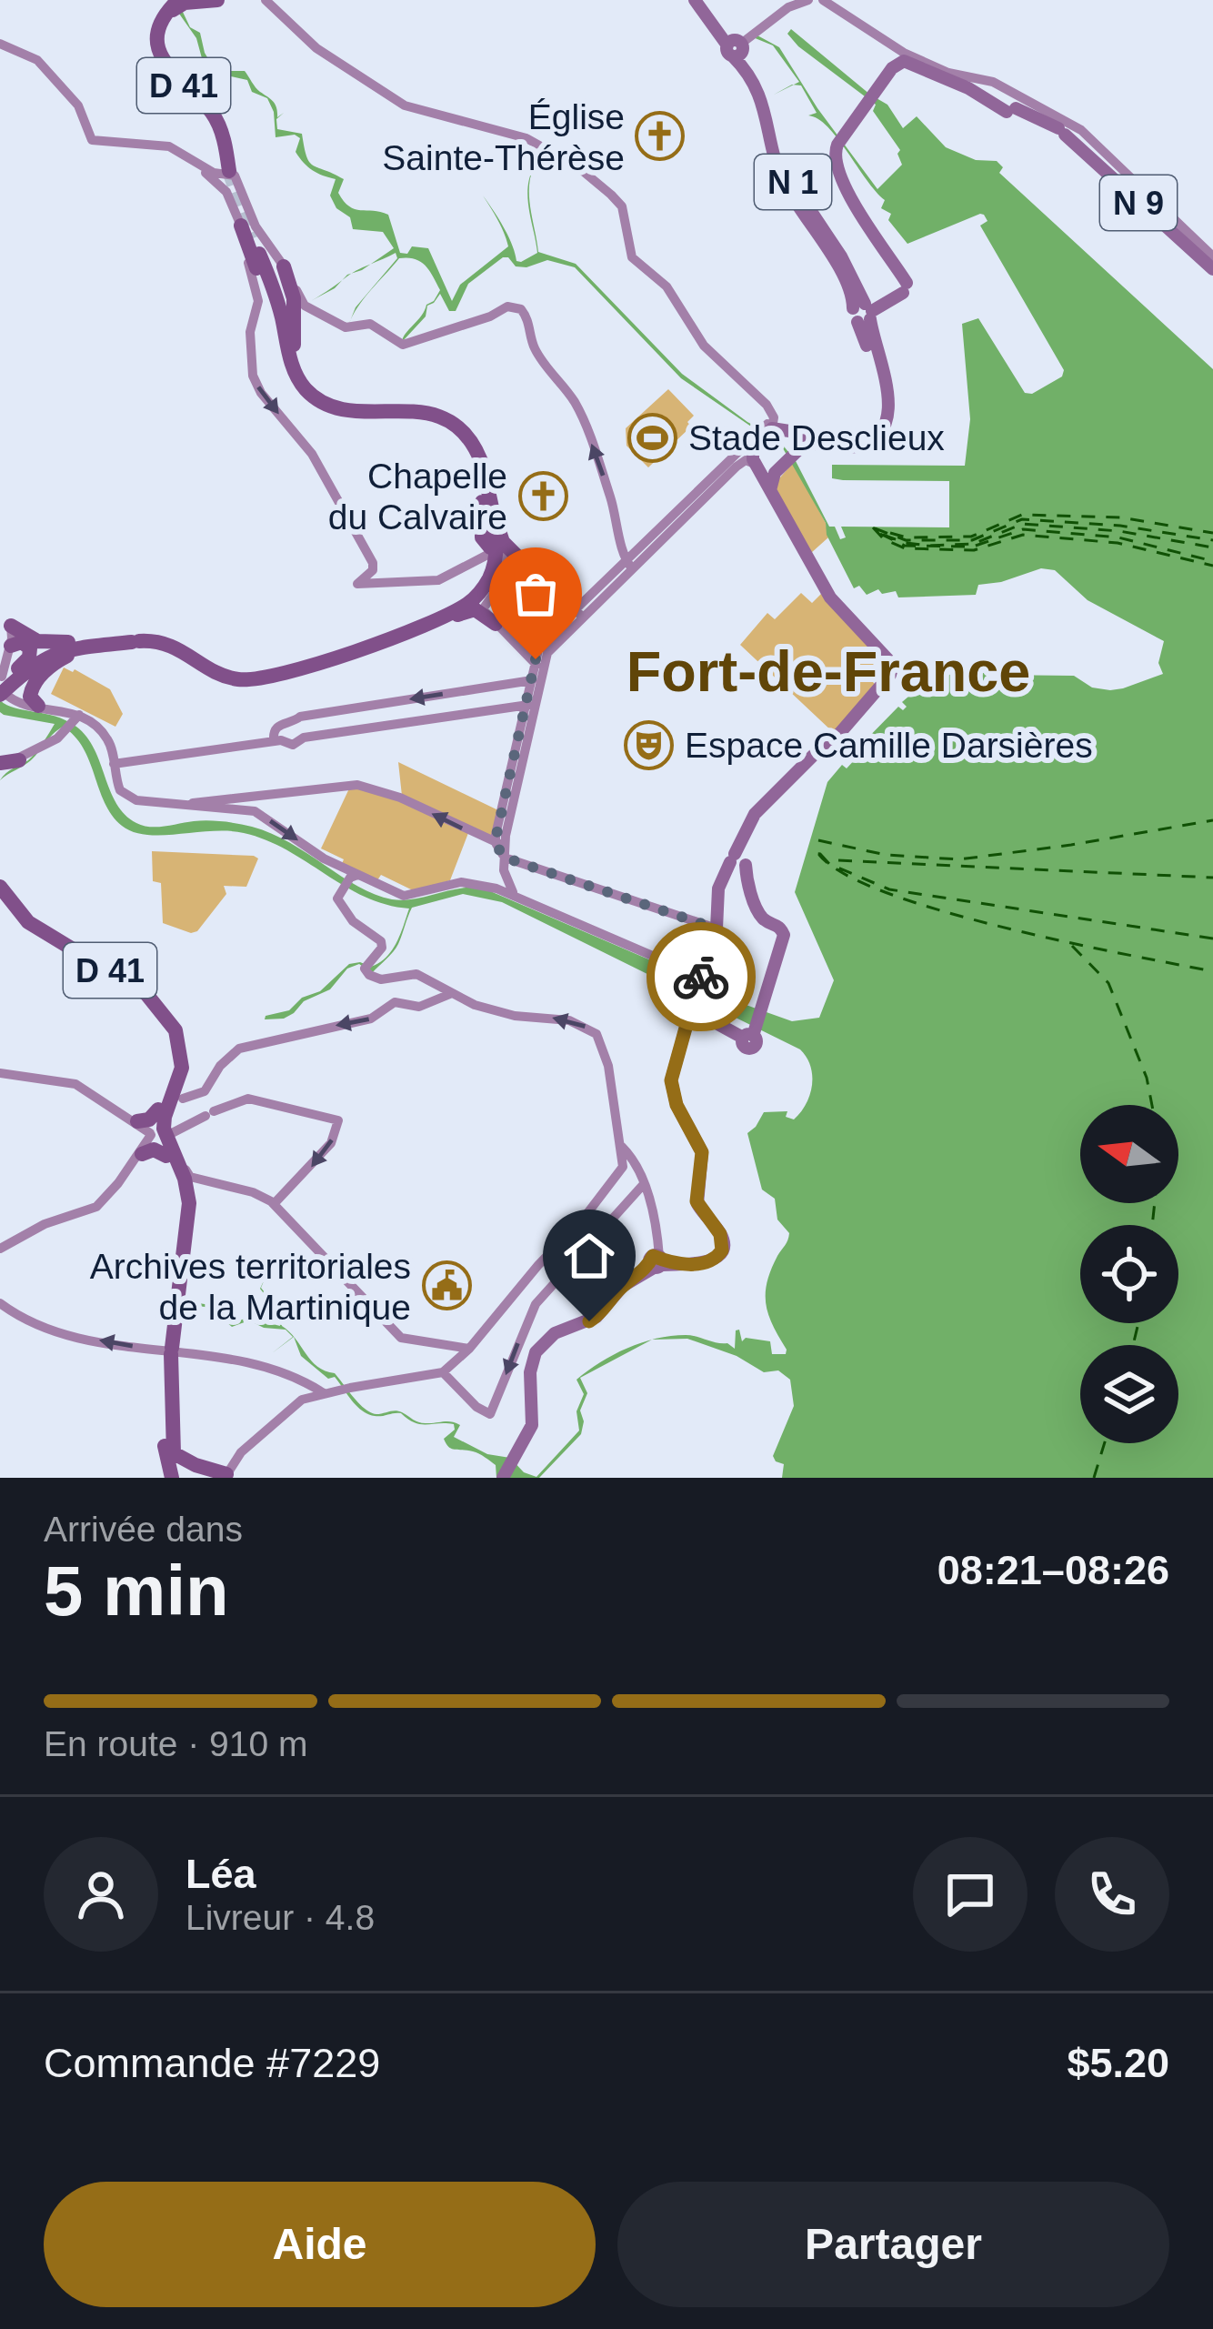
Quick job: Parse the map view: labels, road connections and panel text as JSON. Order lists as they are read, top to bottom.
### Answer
{
  "streets": {
    "highway": ["D 41"],
    "main road": ["N 1", "N 9"]
  },
  "crossings": [
    ["N 1", "N 9"]
  ],
  "districts": ["Fort-de-France"],
  "places": {
    "church": ["Église Sainte-Thérèse", "Chapelle du Calvaire"],
    "sports": ["Stade Desclieux"],
    "theatre": ["Espace Camille Darsières"],
    "public building": ["Archives territoriales de la Martinique"]
  },
  "north": "left",
  "page": {
    "heading": ["5 min", "Arrivée dans", "08:21–08:26"],
    "panel": [
      "Léa",
      "Livreur · 4.8",
      "Commande #7229",
      "$5.20"
    ],
    "bar": "En route · 910 m",
    "buttons": ["Aide", "Partager"]
  }
}
